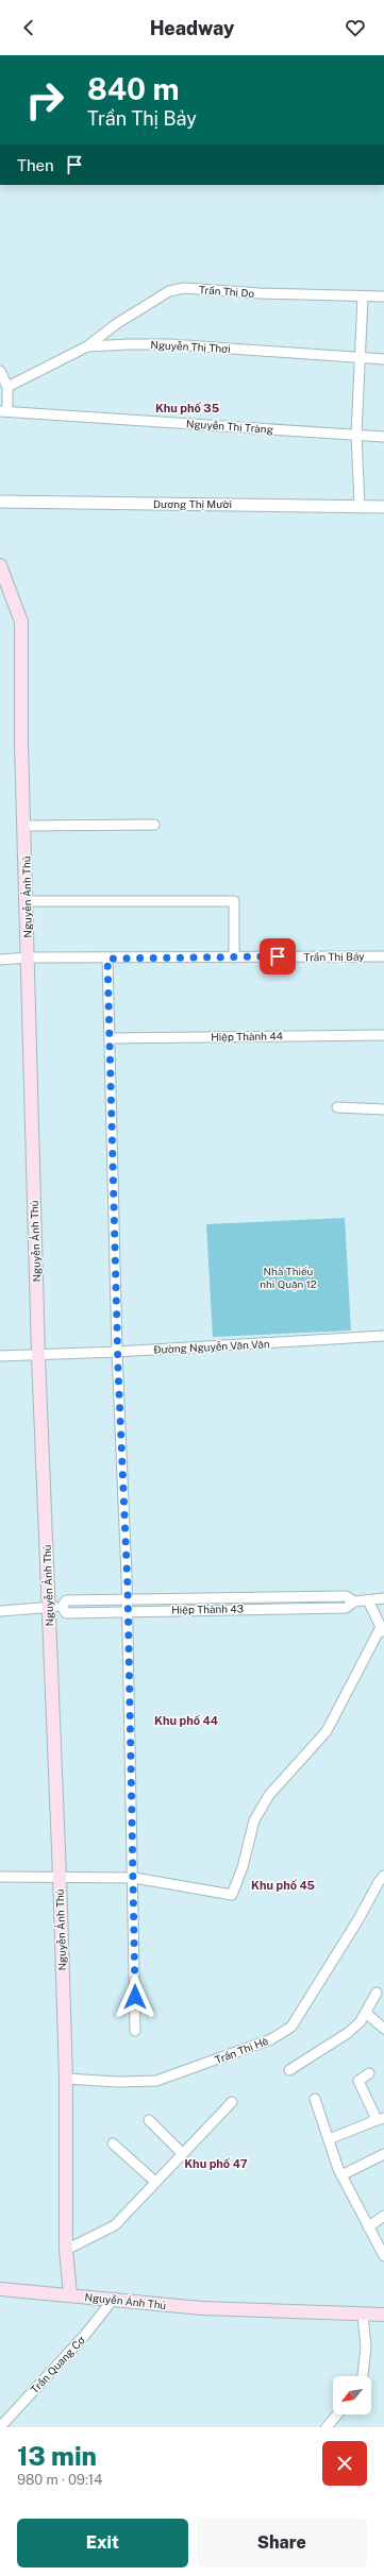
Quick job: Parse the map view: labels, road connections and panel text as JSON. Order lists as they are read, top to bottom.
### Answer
{
  "streets": {
    "main road": ["Nguyễn Ảnh Thủ"],
    "street": [
      "Trần Thị Do",
      "Nguyễn Thị Thơi",
      "Nguyễn Thị Tràng",
      "Dương Thị Mười",
      "Trần Thị Bảy",
      "Hiệp Thành 44",
      "Đường Nguyễn Văn Vân",
      "Hiệp Thành 43",
      "Trần Thị Hè",
      "Trần Quang Cơ"
    ]
  },
  "crossings": [
    ["Trần Thị Do", "Nguyễn Thị Thơi"],
    ["Nguyễn Ảnh Thủ", "Trần Thị Bảy"],
    ["Nguyễn Ảnh Thủ", "Đường Nguyễn Văn Vân"],
    ["Nguyễn Ảnh Thủ", "Hiệp Thành 43"],
    ["Nguyễn Ảnh Thủ", "Trần Thị Hè"],
    ["Nguyễn Ảnh Thủ", "Trần Quang Cơ"]
  ],
  "districts": [
    "Khu phố 35",
    "Khu phố 44",
    "Khu phố 45",
    "Khu phố 47"
  ],
  "parks": ["Nhà Thiếu nhi Quận 12"],
  "north": "bottom left",
  "page": {
    "header": "Headway",
    "turn": ["840 m", "Trần Thị Bảy"],
    "then": "Then",
    "heading": ["13 min", "980 m · 09:14"],
    "buttons": ["Exit", "Share"]
  }
}
